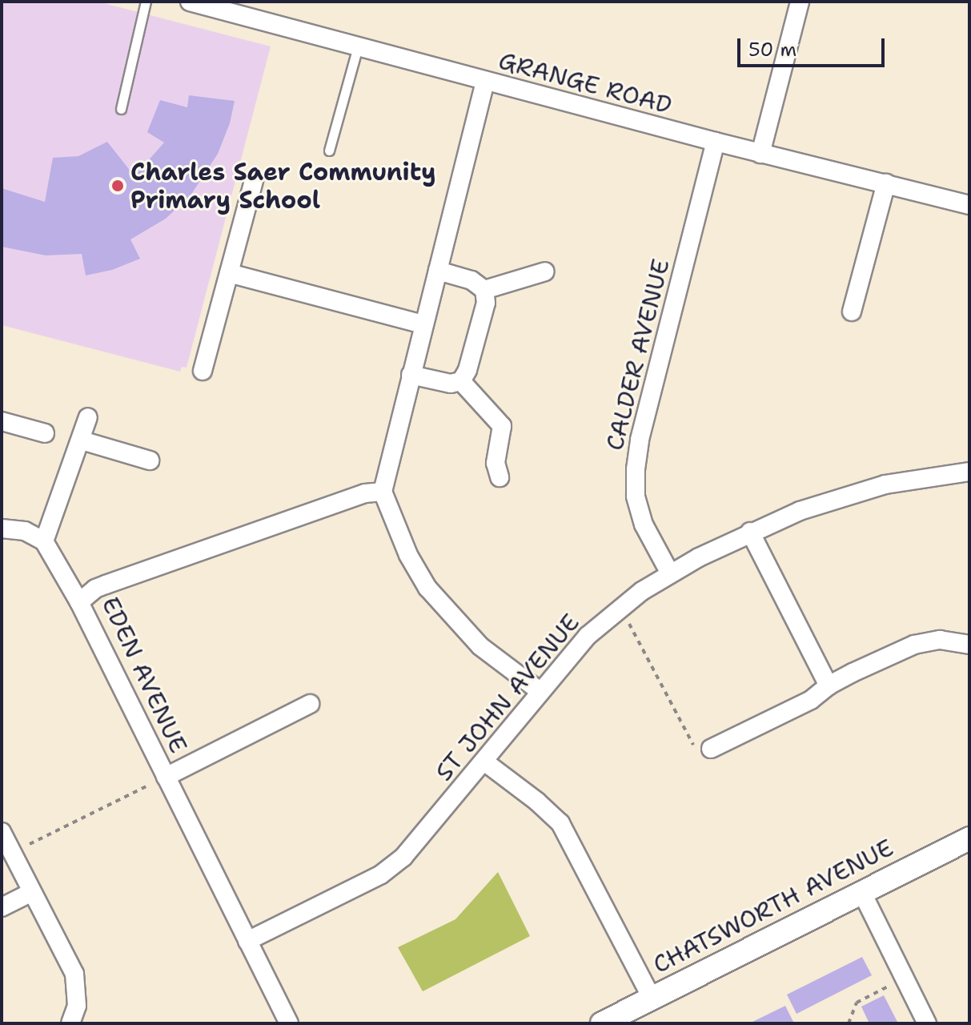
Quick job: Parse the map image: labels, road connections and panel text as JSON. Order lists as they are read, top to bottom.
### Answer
{
  "streets": {
    "street": [
      "GRANGE ROAD",
      "CALDER AVENUE",
      "EDEN AVENUE",
      "ST JOHN AVENUE",
      "CHATSWORTH AVENUE"
    ]
  },
  "crossings": [
    ["GRANGE ROAD", "CALDER AVENUE"],
    ["CALDER AVENUE", "ST JOHN AVENUE"],
    ["EDEN AVENUE", "ST JOHN AVENUE"]
  ],
  "places": ["Charles Saer Community Primary School"],
  "scale_bar": "50 m"
}
